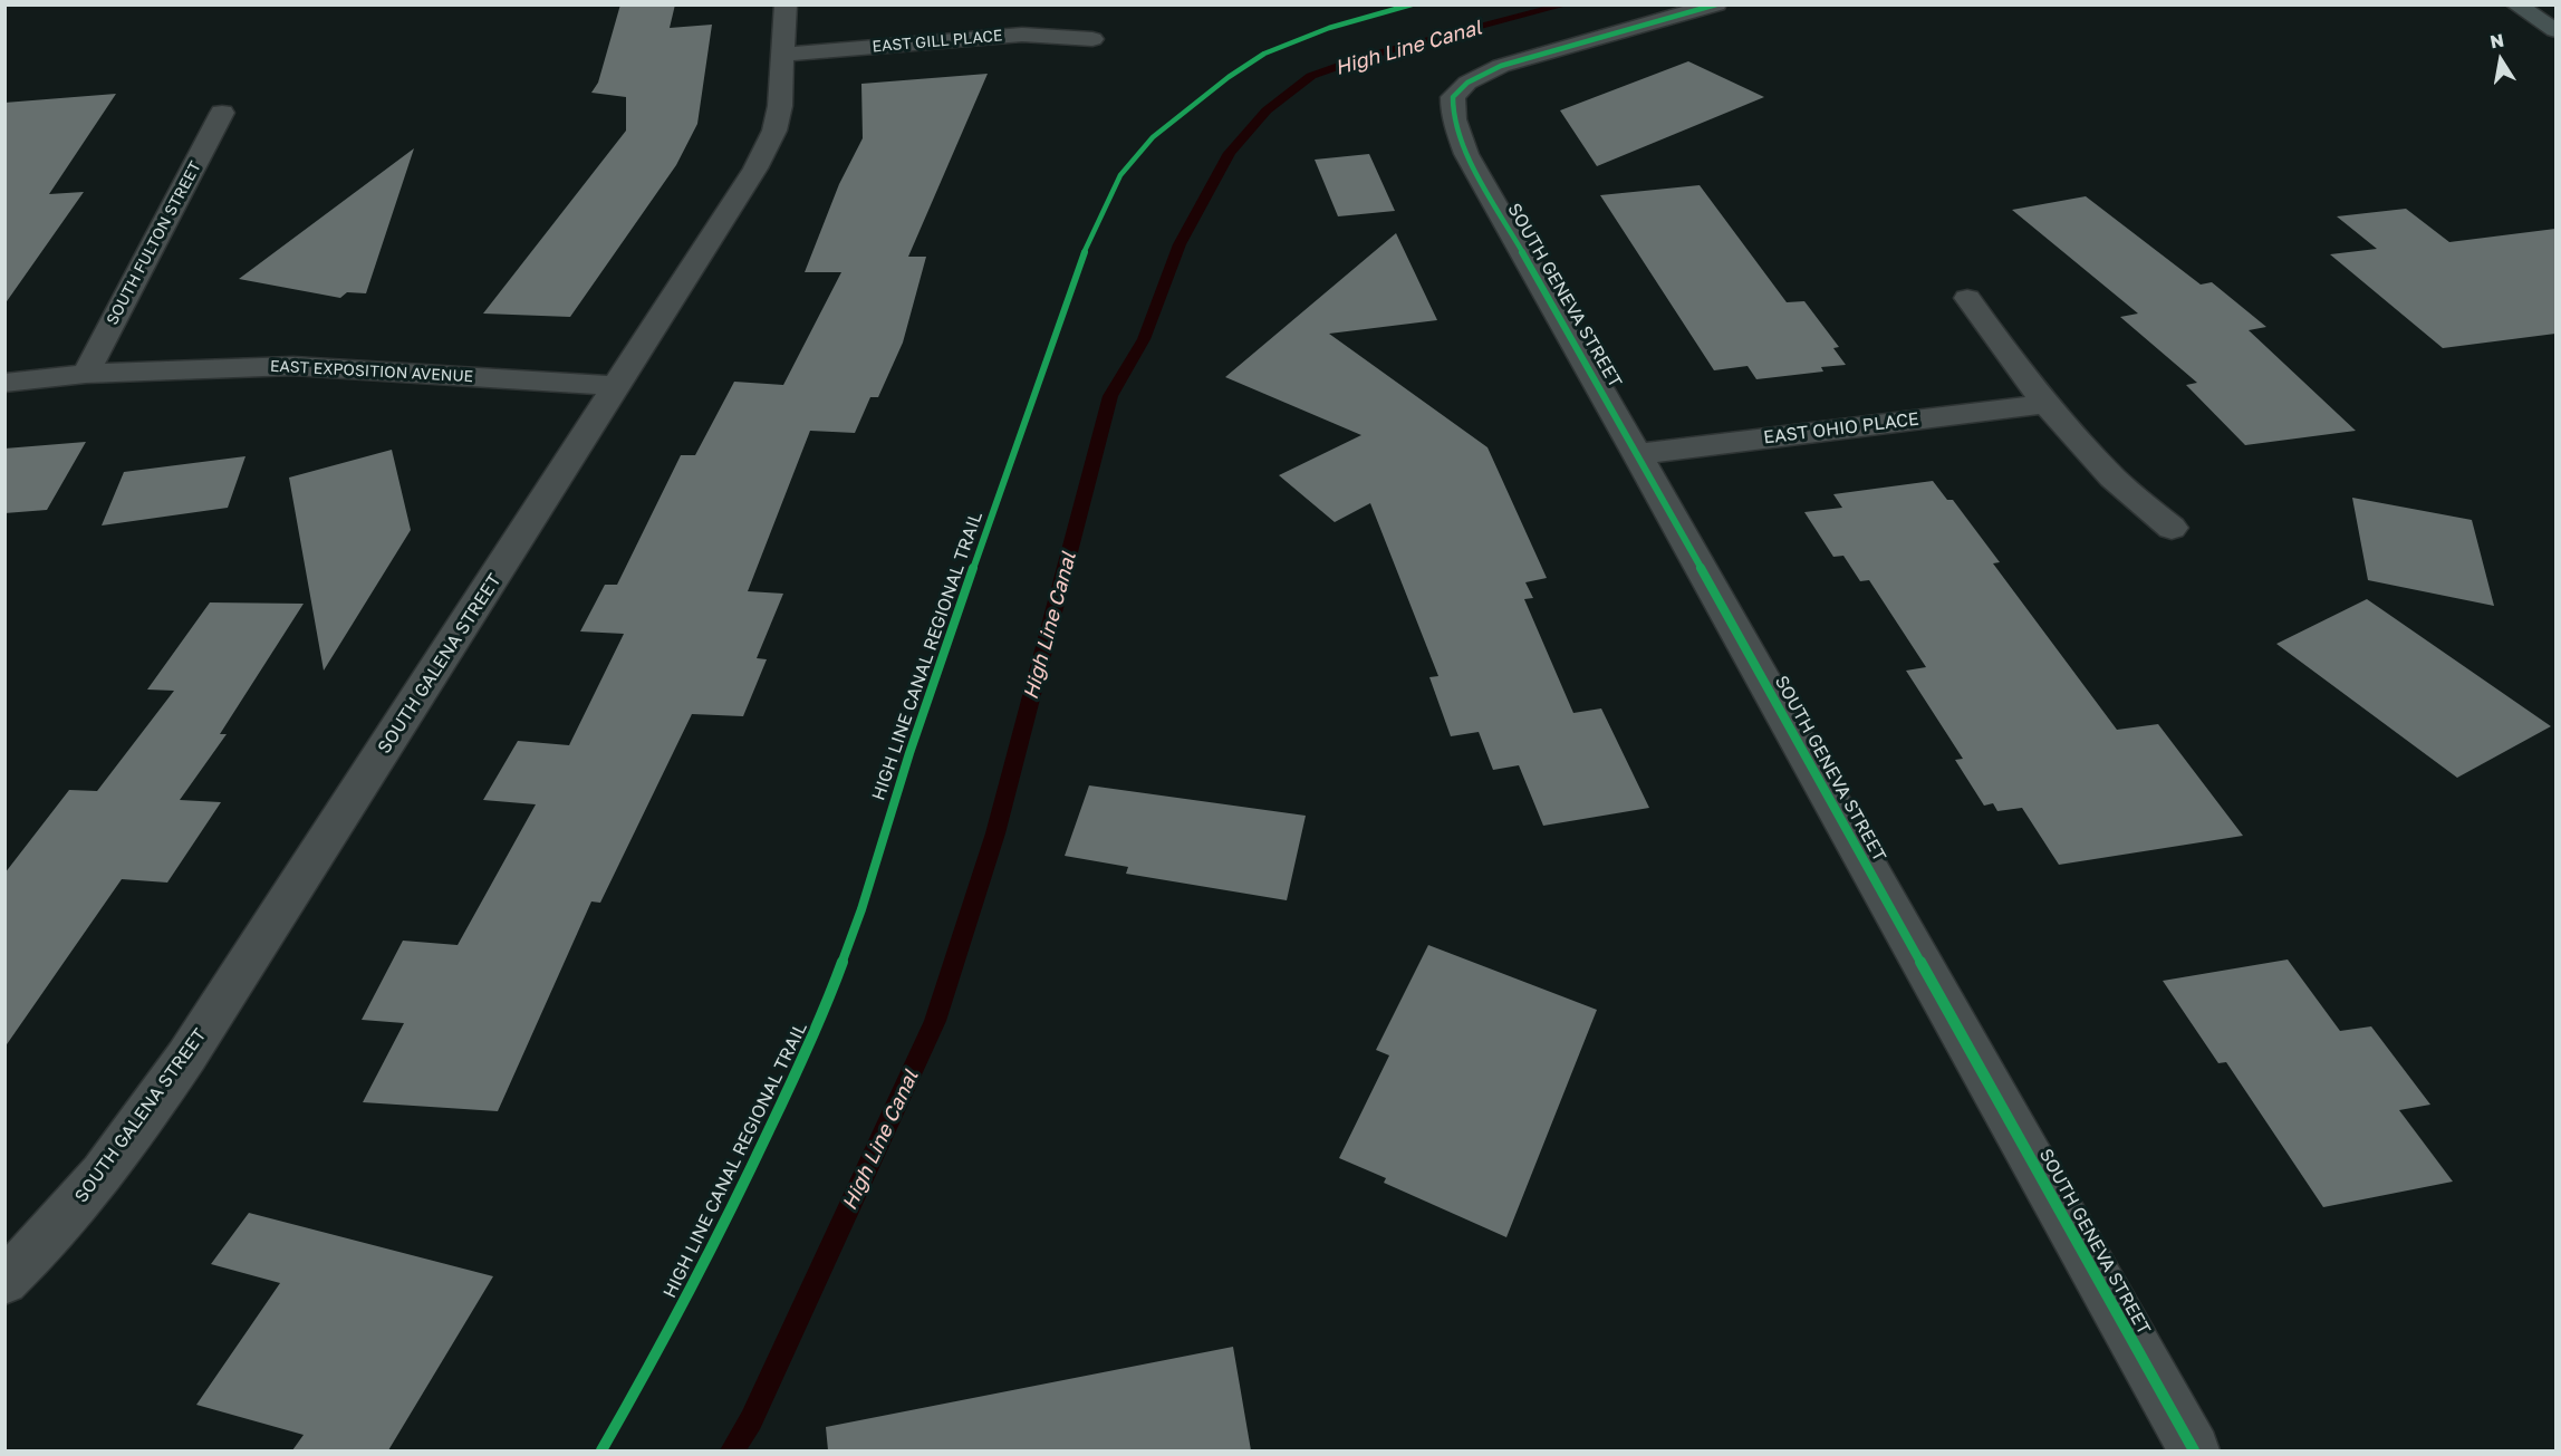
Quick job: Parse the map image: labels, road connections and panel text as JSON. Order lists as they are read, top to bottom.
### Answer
{
  "streets": {
    "street": [
      "EAST GILL PLACE",
      "SOUTH FULTON STREET",
      "SOUTH GENEVA STREET",
      "EAST EXPOSITION AVENUE",
      "EAST OHIO PLACE",
      "SOUTH GALENA STREET"
    ],
    "cycle path": ["HIGH LINE CANAL REGIONAL TRAIL"]
  },
  "crossings": [
    ["EAST GILL PLACE", "SOUTH GALENA STREET"],
    ["SOUTH FULTON STREET", "EAST EXPOSITION AVENUE"],
    ["SOUTH GENEVA STREET", "EAST OHIO PLACE"],
    ["EAST EXPOSITION AVENUE", "SOUTH GALENA STREET"]
  ],
  "water": ["High Line Canal"],
  "north": "top"
}
